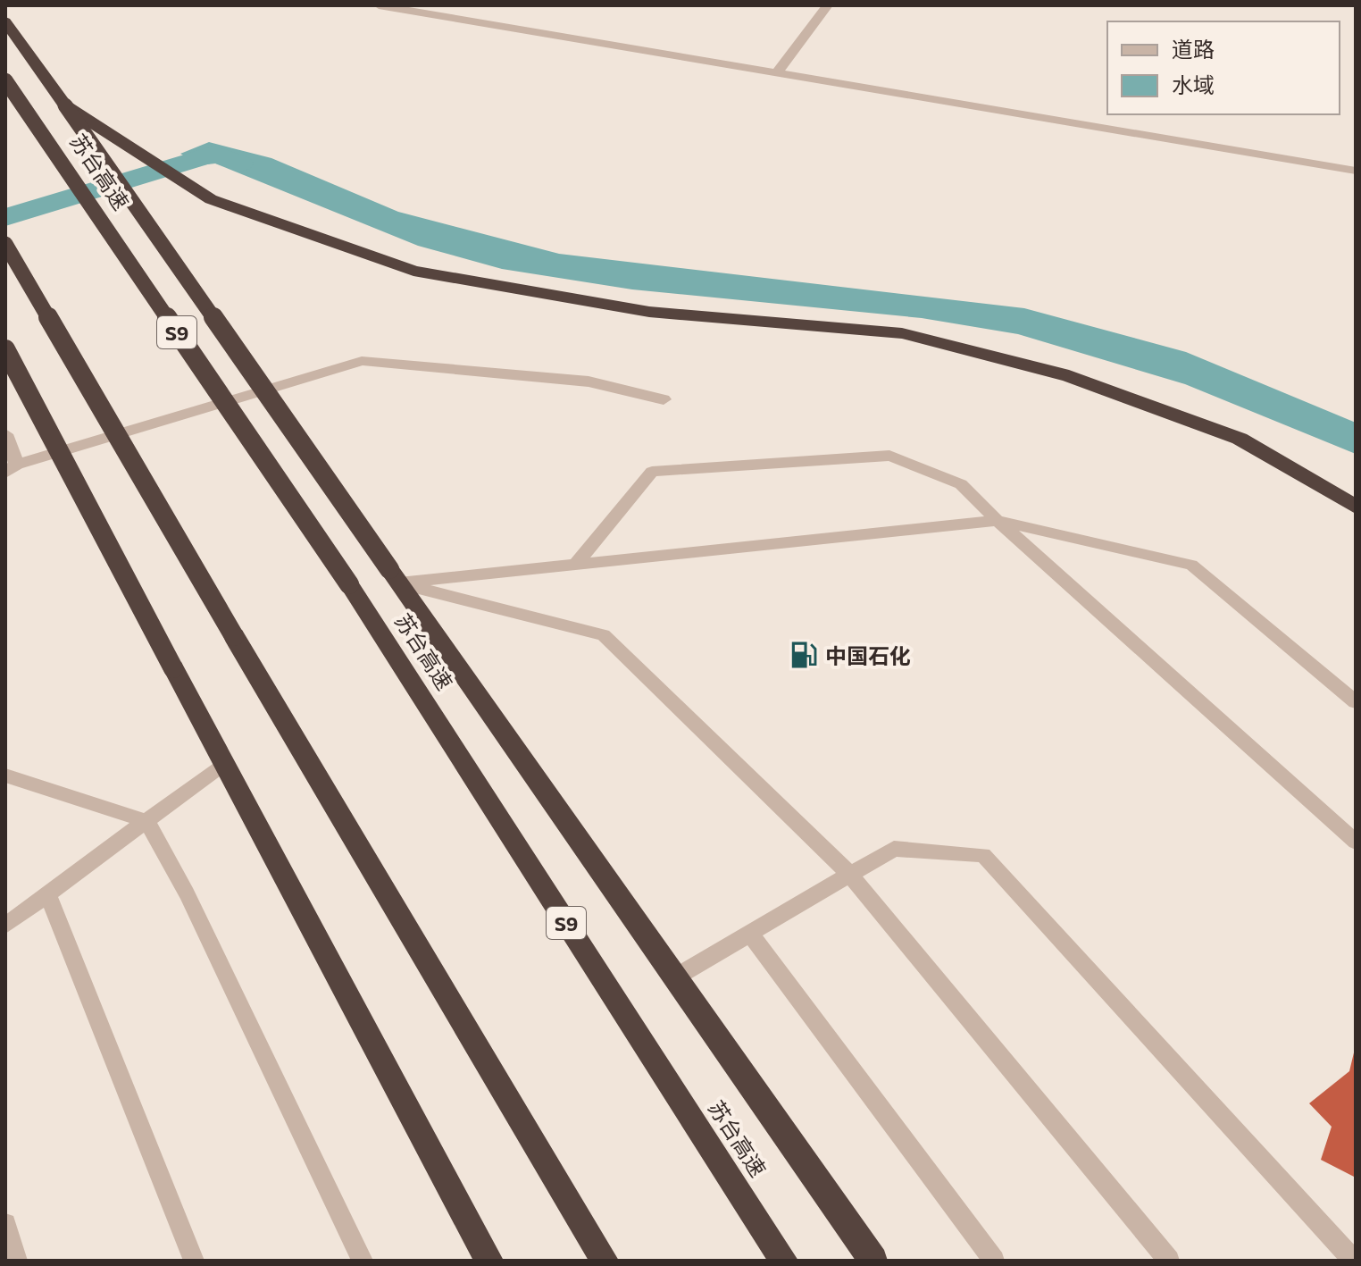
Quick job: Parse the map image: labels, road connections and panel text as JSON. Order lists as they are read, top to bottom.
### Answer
{
  "streets": {
    "highway": ["苏台高速", "S9"]
  },
  "places": {
    "fuel station": ["中国石化"]
  },
  "legend": ["道路", "水域"]
}
